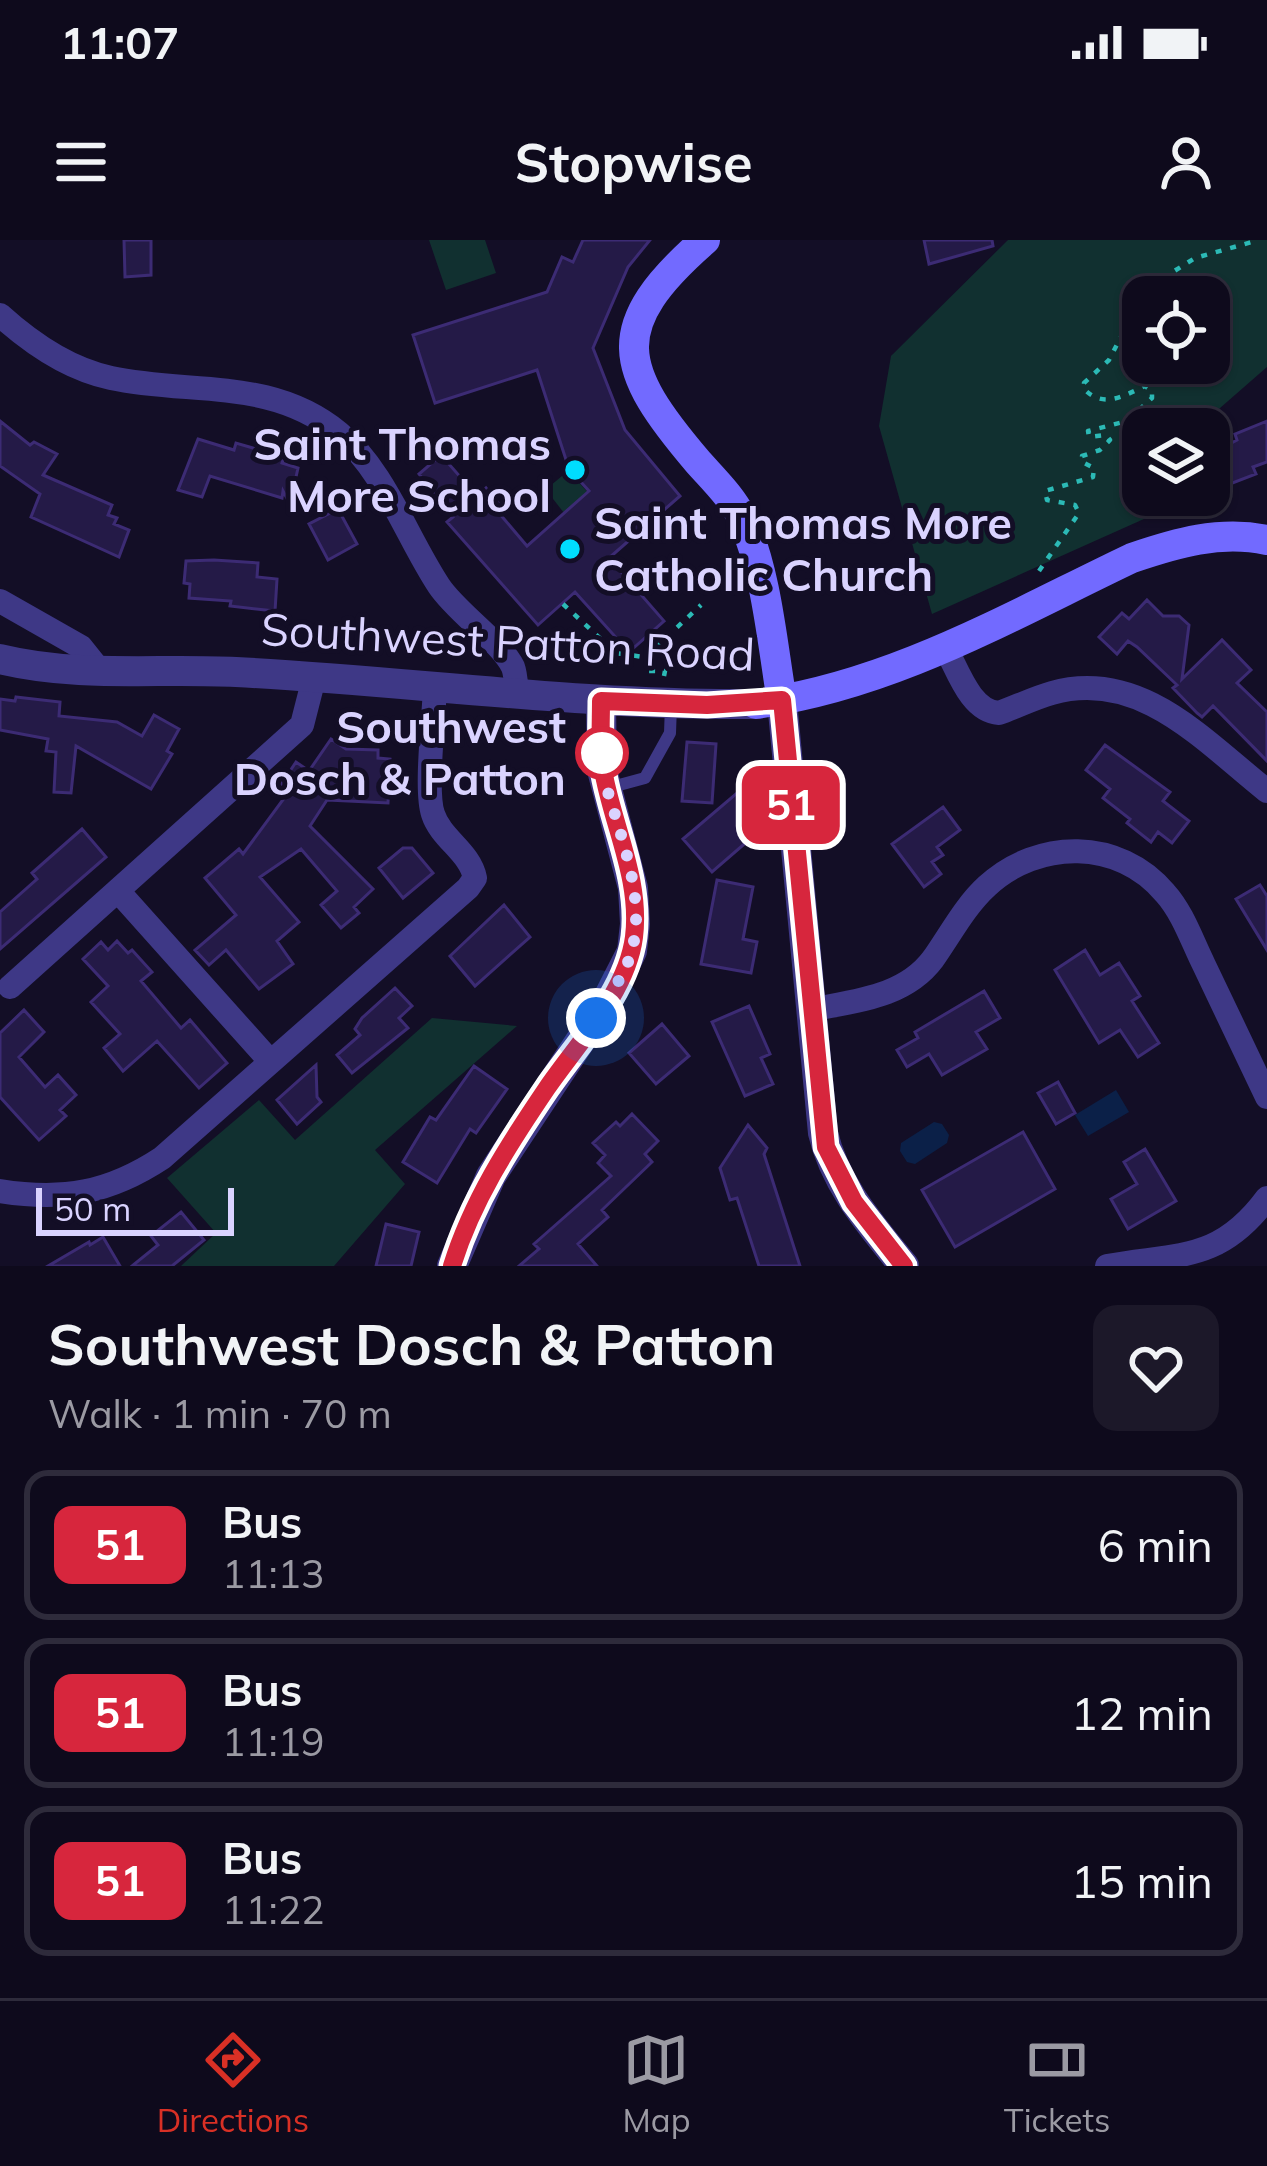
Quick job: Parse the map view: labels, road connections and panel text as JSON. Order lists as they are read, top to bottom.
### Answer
{
  "streets": {
    "main road": ["Southwest Patton Road"]
  },
  "places": ["Saint Thomas More School", "Saint Thomas More Catholic Church", "Southwest Dosch & Patton"],
  "lines": ["bus line 51"],
  "scale_bar": "50 m",
  "page": {
    "status": "11:07",
    "header": "Stopwise",
    "on_map": "51",
    "scale": "50 m",
    "heading": ["Southwest Dosch & Patton", "Walk · 1 min · 70 m"],
    "list": [
      {
        "mark": "51",
        "name": "Bus",
        "note": "11:13",
        "value": "6 min"
      },
      {
        "mark": "51",
        "name": "Bus",
        "note": "11:19",
        "value": "12 min"
      },
      {
        "mark": "51",
        "name": "Bus",
        "note": "11:22",
        "value": "15 min"
      }
    ],
    "tabs": ["Directions", "Map", "Tickets"]
  }
}
